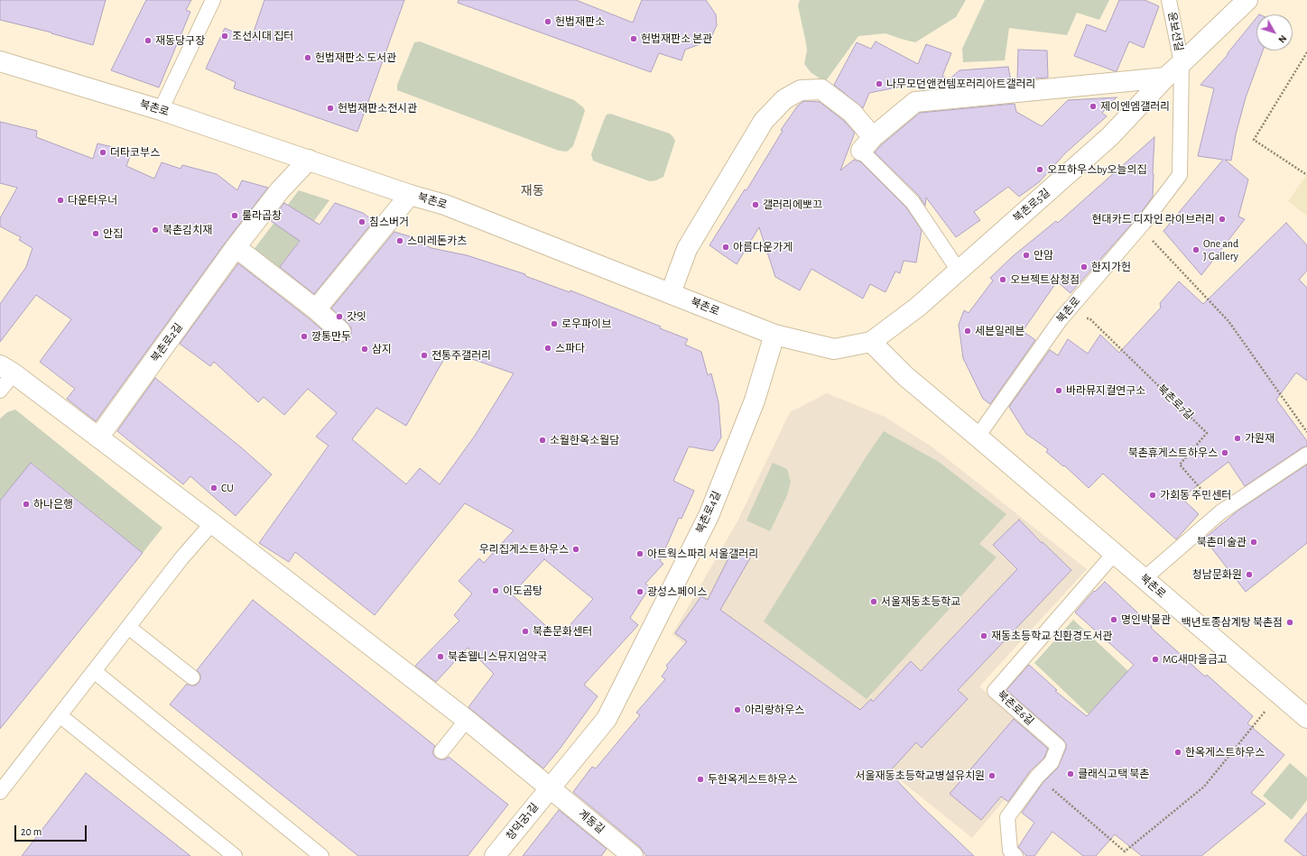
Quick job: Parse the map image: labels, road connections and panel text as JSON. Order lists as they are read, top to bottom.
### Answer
{
  "streets": {
    "street": [
      "북촌로",
      "북촌로5길",
      "북촌로2길",
      "북촌로4길",
      "창덕궁1길",
      "계동길"
    ],
    "lane": ["윤보선길", "북촌로6길"],
    "path": ["북촌로7길"]
  },
  "crossings": [
    ["윤보선길", "북촌로"],
    ["윤보선길", "북촌로5길"],
    ["북촌로", "북촌로5길"],
    ["북촌로", "북촌로2길"],
    ["북촌로", "북촌로7길"],
    ["북촌로", "북촌로4길"],
    ["북촌로", "북촌로6길"],
    ["북촌로2길", "계동길"],
    ["북촌로4길", "창덕궁1길"],
    ["북촌로4길", "계동길"],
    ["창덕궁1길", "계동길"]
  ],
  "districts": ["재동"],
  "places": [
    "헌법재판소",
    "조선시대 집터",
    "헌법재판소 본관",
    "재동당구장",
    "헌법재판소 도서관",
    "나무모던앤컨템포러리아트갤러리",
    "제이엔엠갤러리",
    "헌법재판소전시관",
    "더타코부스",
    "오프하우스by오늘의집",
    "다운타우너",
    "갤러리에뽀끄",
    "룰라곱창",
    "현대카드 디자인 라이브러리",
    "침스버거",
    "북촌김치재",
    "안집",
    "스미레돈카츠",
    "아름다운가게",
    "One and J Gallery",
    "안암",
    "한지가헌",
    "오브젝트삼청점",
    "갓잇",
    "로우파이브",
    "세븐일레븐",
    "깡통만두",
    "스파다",
    "삼지",
    "전통주갤러리",
    "바라뮤지컬연구소",
    "가원재",
    "소월한옥소월담",
    "북촌휴게스트하우스",
    "CU",
    "가회동 주민센터",
    "하나은행",
    "북촌미술관",
    "우리집게스트하우스",
    "아트웍스파리 서울갤러리",
    "청남문화원",
    "이도곰탕",
    "광성스페이스",
    "서울재동초등학교",
    "명인박물관",
    "백년토종삼계탕 북촌점",
    "북촌문화센터",
    "재동초등학교 친환경도서관",
    "북촌웰니스뮤지엄약국",
    "MG새마을금고",
    "아리랑하우스",
    "한옥게스트하우스",
    "클래식고택 북촌",
    "서울재동초등학교병설유치원",
    "두한옥게스트하우스"
  ],
  "scale_bar": "20 m",
  "north": "bottom right"
}
